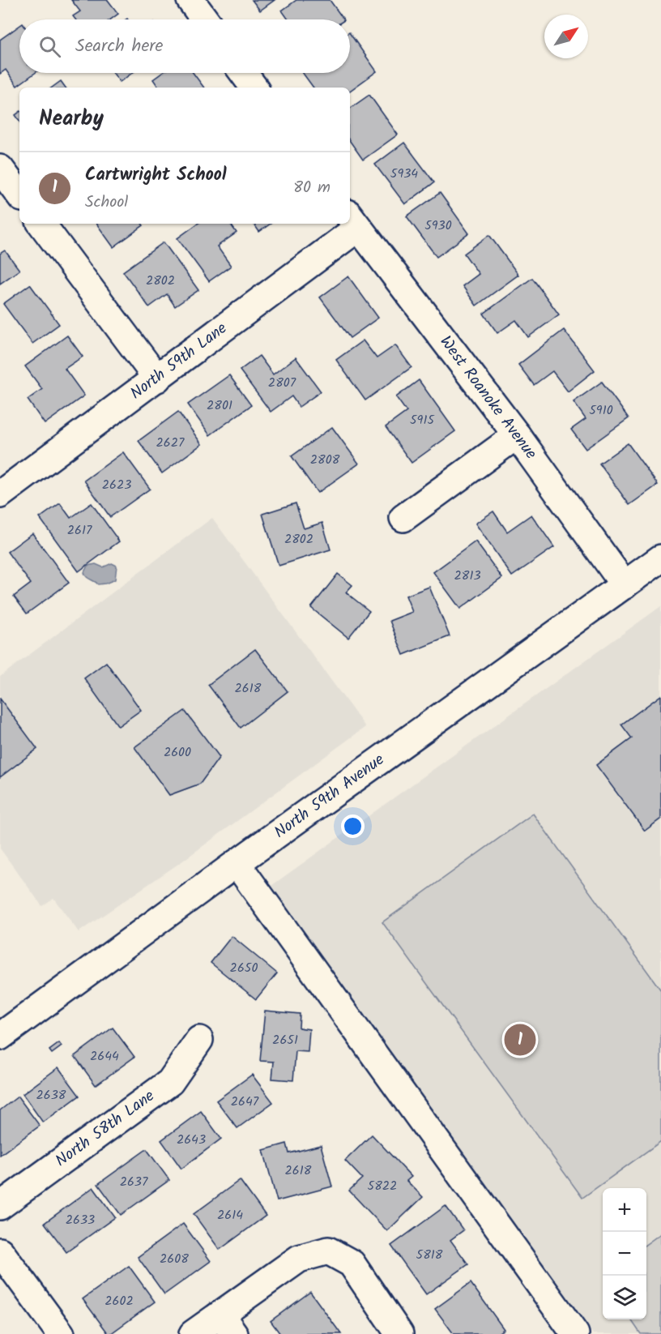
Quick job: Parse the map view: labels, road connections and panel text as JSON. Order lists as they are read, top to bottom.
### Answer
{
  "streets": {
    "street": [
      "North 59th Lane",
      "West Roanoke Avenue",
      "North 59th Avenue",
      "North 58th Lane"
    ]
  },
  "crossings": [
    ["West Roanoke Avenue", "North 59th Avenue"]
  ],
  "house_numbers": [
    "5934",
    "5930",
    "2802",
    "2807",
    "2801",
    "5910",
    "5915",
    "2627",
    "2808",
    "2623",
    "2617",
    "2802",
    "2813",
    "2618",
    "2600",
    "2650",
    "2651",
    "2644",
    "2638",
    "2647",
    "2643",
    "2618",
    "2637",
    "5822",
    "2614",
    "2633",
    "5818",
    "2608",
    "2602"
  ],
  "north": "top right",
  "page": {
    "search": "Search here",
    "heading": "Nearby",
    "list": [
      {
        "mark": "1",
        "name": "Cartwright School",
        "note": "School",
        "value": "80 m"
      }
    ],
    "pins": "1",
    "map_buttons": ["+", "−"]
  }
}
